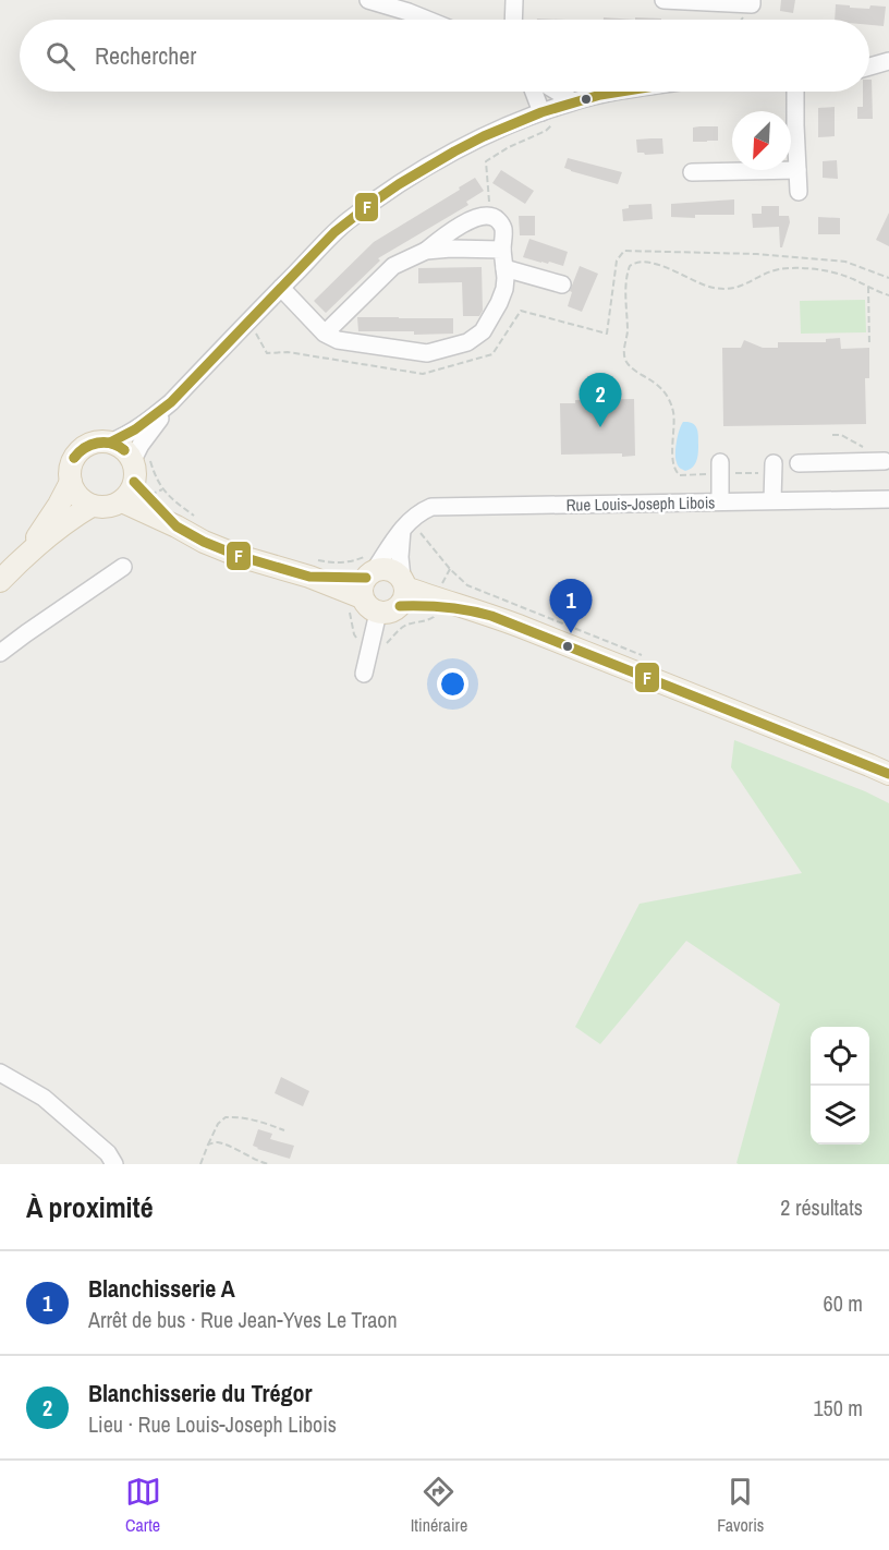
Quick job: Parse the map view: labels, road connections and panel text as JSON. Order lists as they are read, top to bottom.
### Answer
{
  "streets": {
    "street": ["Rue Louis-Joseph Libois"]
  },
  "lines": ["transit line F"],
  "north": "bottom left",
  "page": {
    "search": "Rechercher",
    "pins": ["2", "1"],
    "heading": ["À proximité", "2 résultats"],
    "list": [
      {
        "mark": "1",
        "name": "Blanchisserie A",
        "note": "Arrêt de bus · Rue Jean-Yves Le Traon",
        "value": "60 m"
      },
      {
        "mark": "2",
        "name": "Blanchisserie du Trégor",
        "note": "Lieu · Rue Louis-Joseph Libois",
        "value": "150 m"
      }
    ],
    "nav": ["Carte", "Itinéraire", "Favoris"]
  }
}
